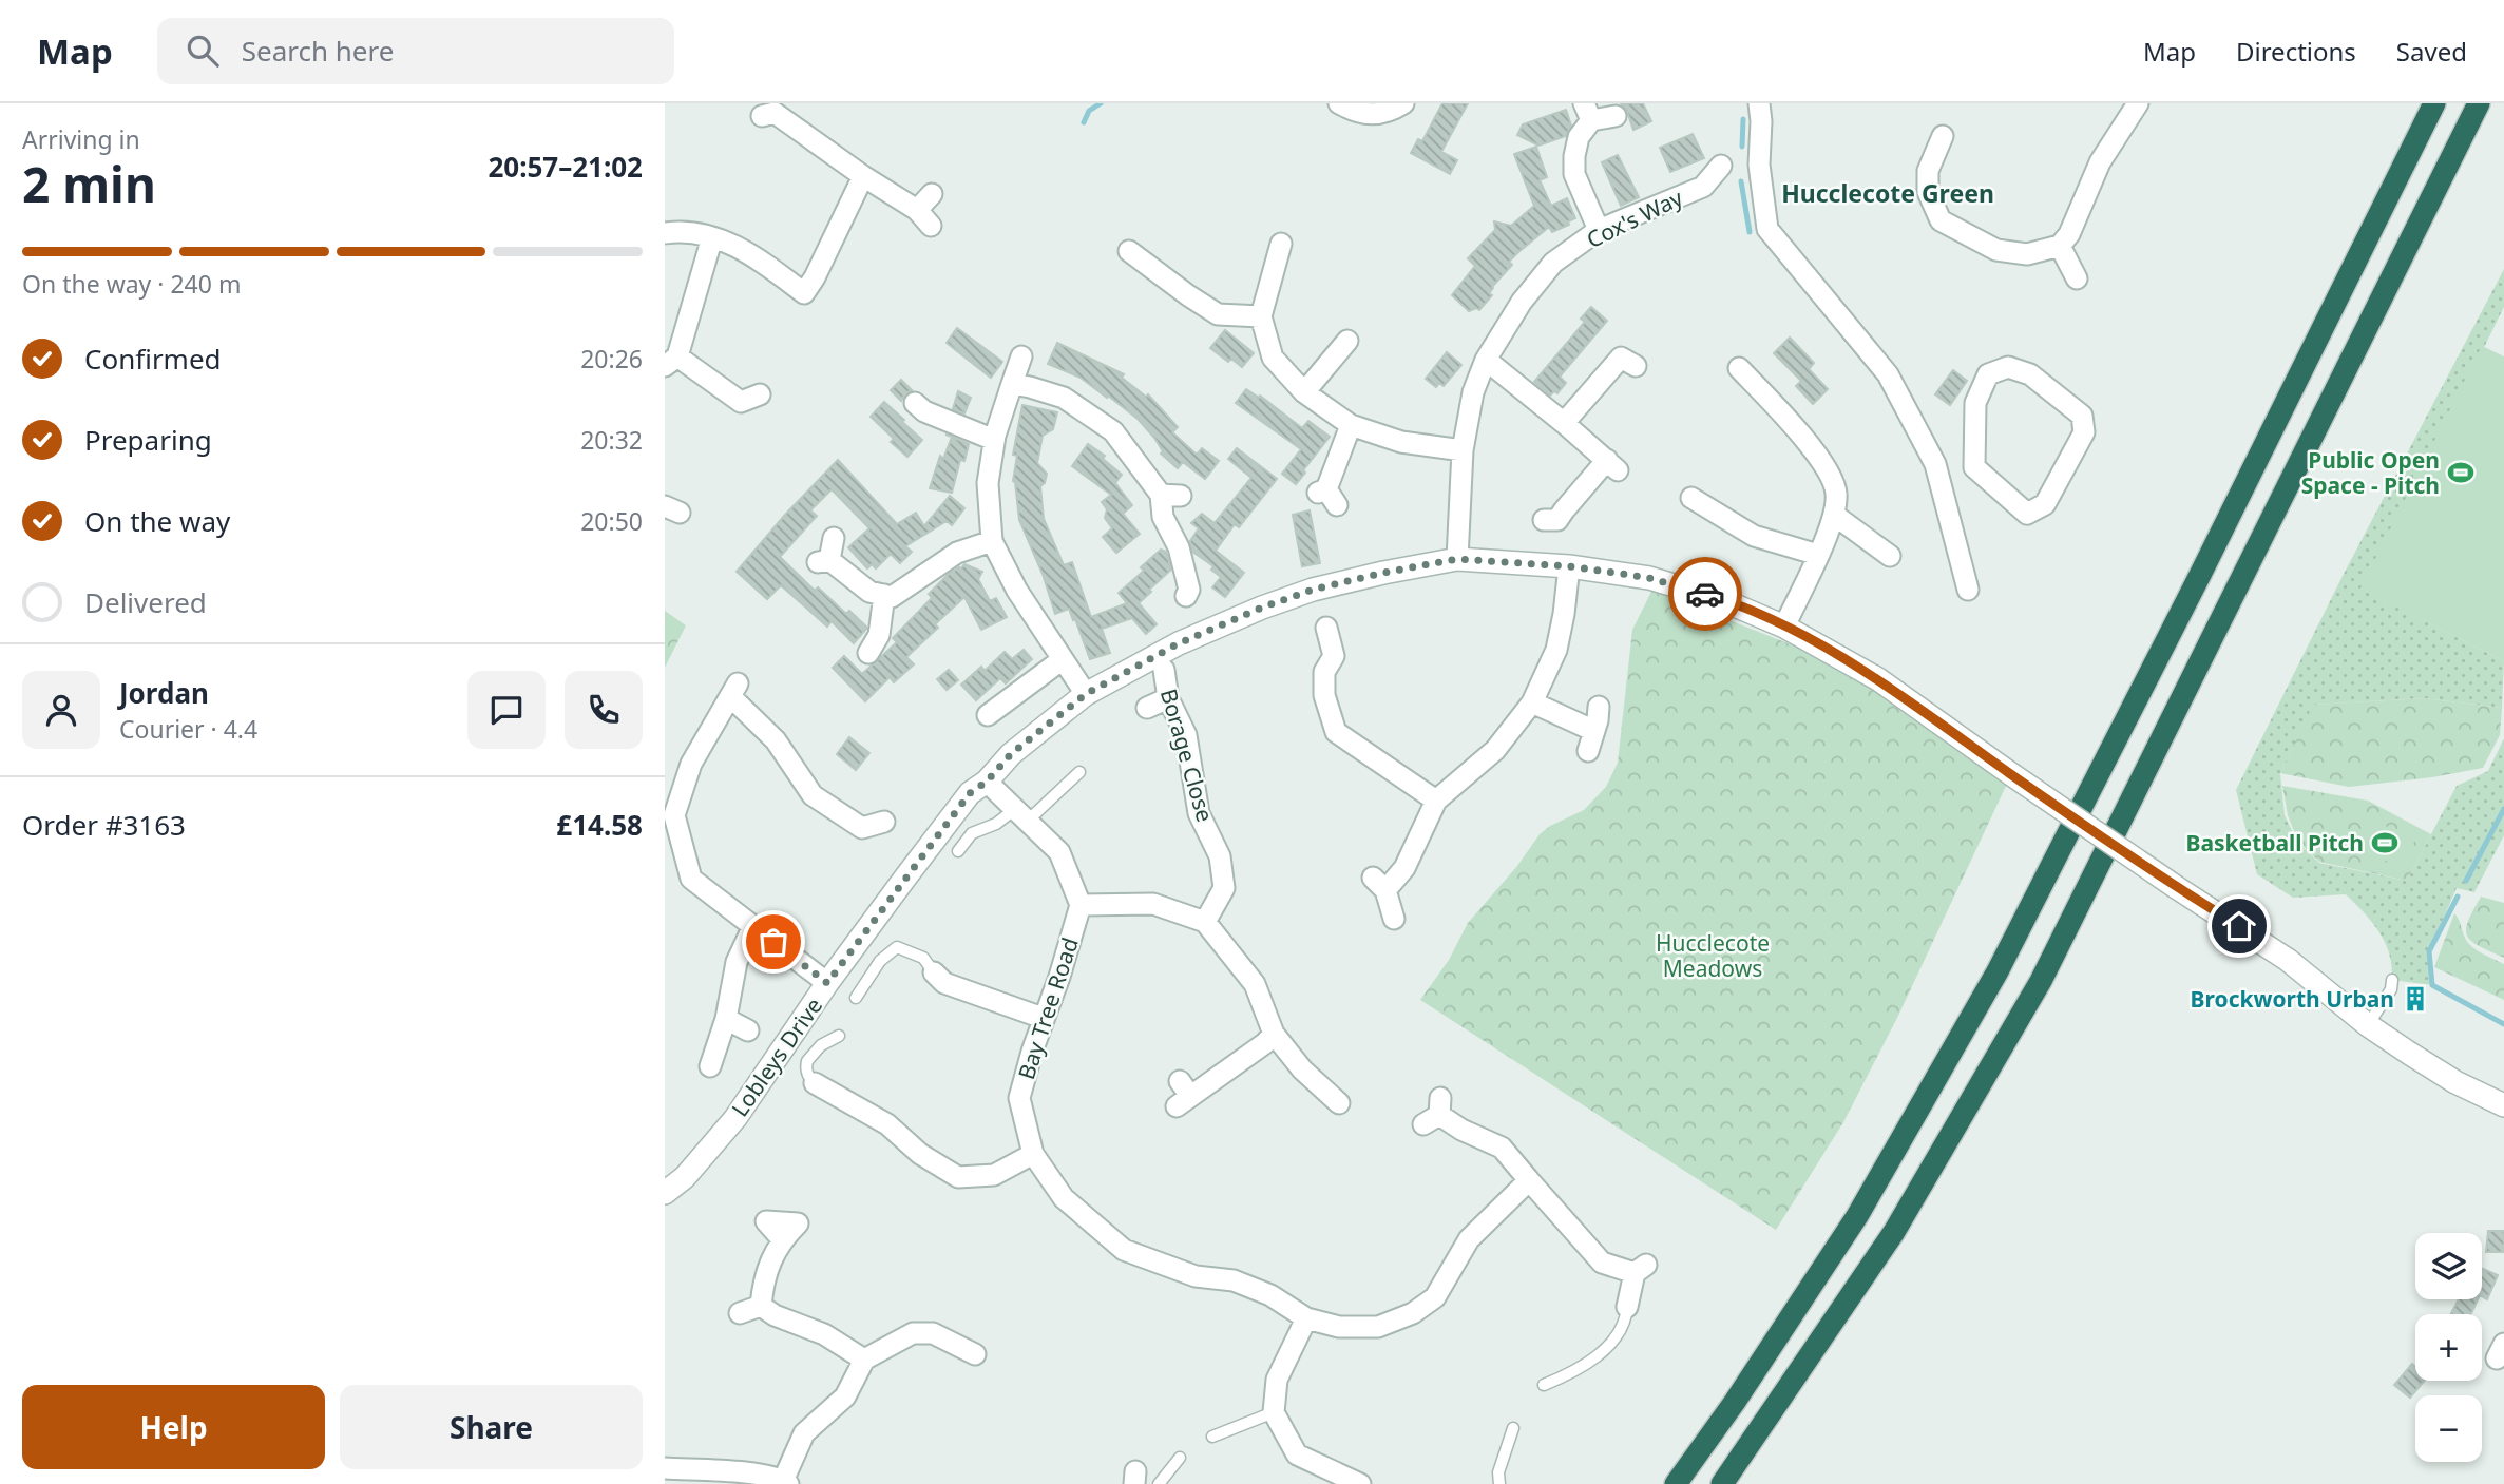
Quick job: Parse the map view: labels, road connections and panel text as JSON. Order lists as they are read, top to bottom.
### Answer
{
  "streets": {
    "street": [
      "Cox's Way",
      "Borage Close",
      "Bay Tree Road",
      "Lobleys Drive"
    ]
  },
  "crossings": [
    ["Cox's Way", "Lobleys Drive"]
  ],
  "districts": ["Hucclecote Green"],
  "parks": ["Hucclecote Meadows"],
  "places": {
    "sports": ["Public Open Space - Pitch", "Basketball Pitch"],
    "building": ["Brockworth Urban"]
  },
  "page": {
    "header": "Map",
    "search": "Search here",
    "nav": ["Map", "Directions", "Saved"],
    "heading": ["2 min", "Arriving in", "20:57–21:02"],
    "panel": [
      "Jordan",
      "Courier · 4.4",
      "Order #3163",
      "£14.58"
    ],
    "bar": "On the way · 240 m",
    "list": [
      ["Confirmed", "20:26"],
      ["Preparing", "20:32"],
      ["On the way", "20:50"],
      "Delivered"
    ],
    "map_buttons": ["+", "−"],
    "buttons": ["Help", "Share"]
  }
}
